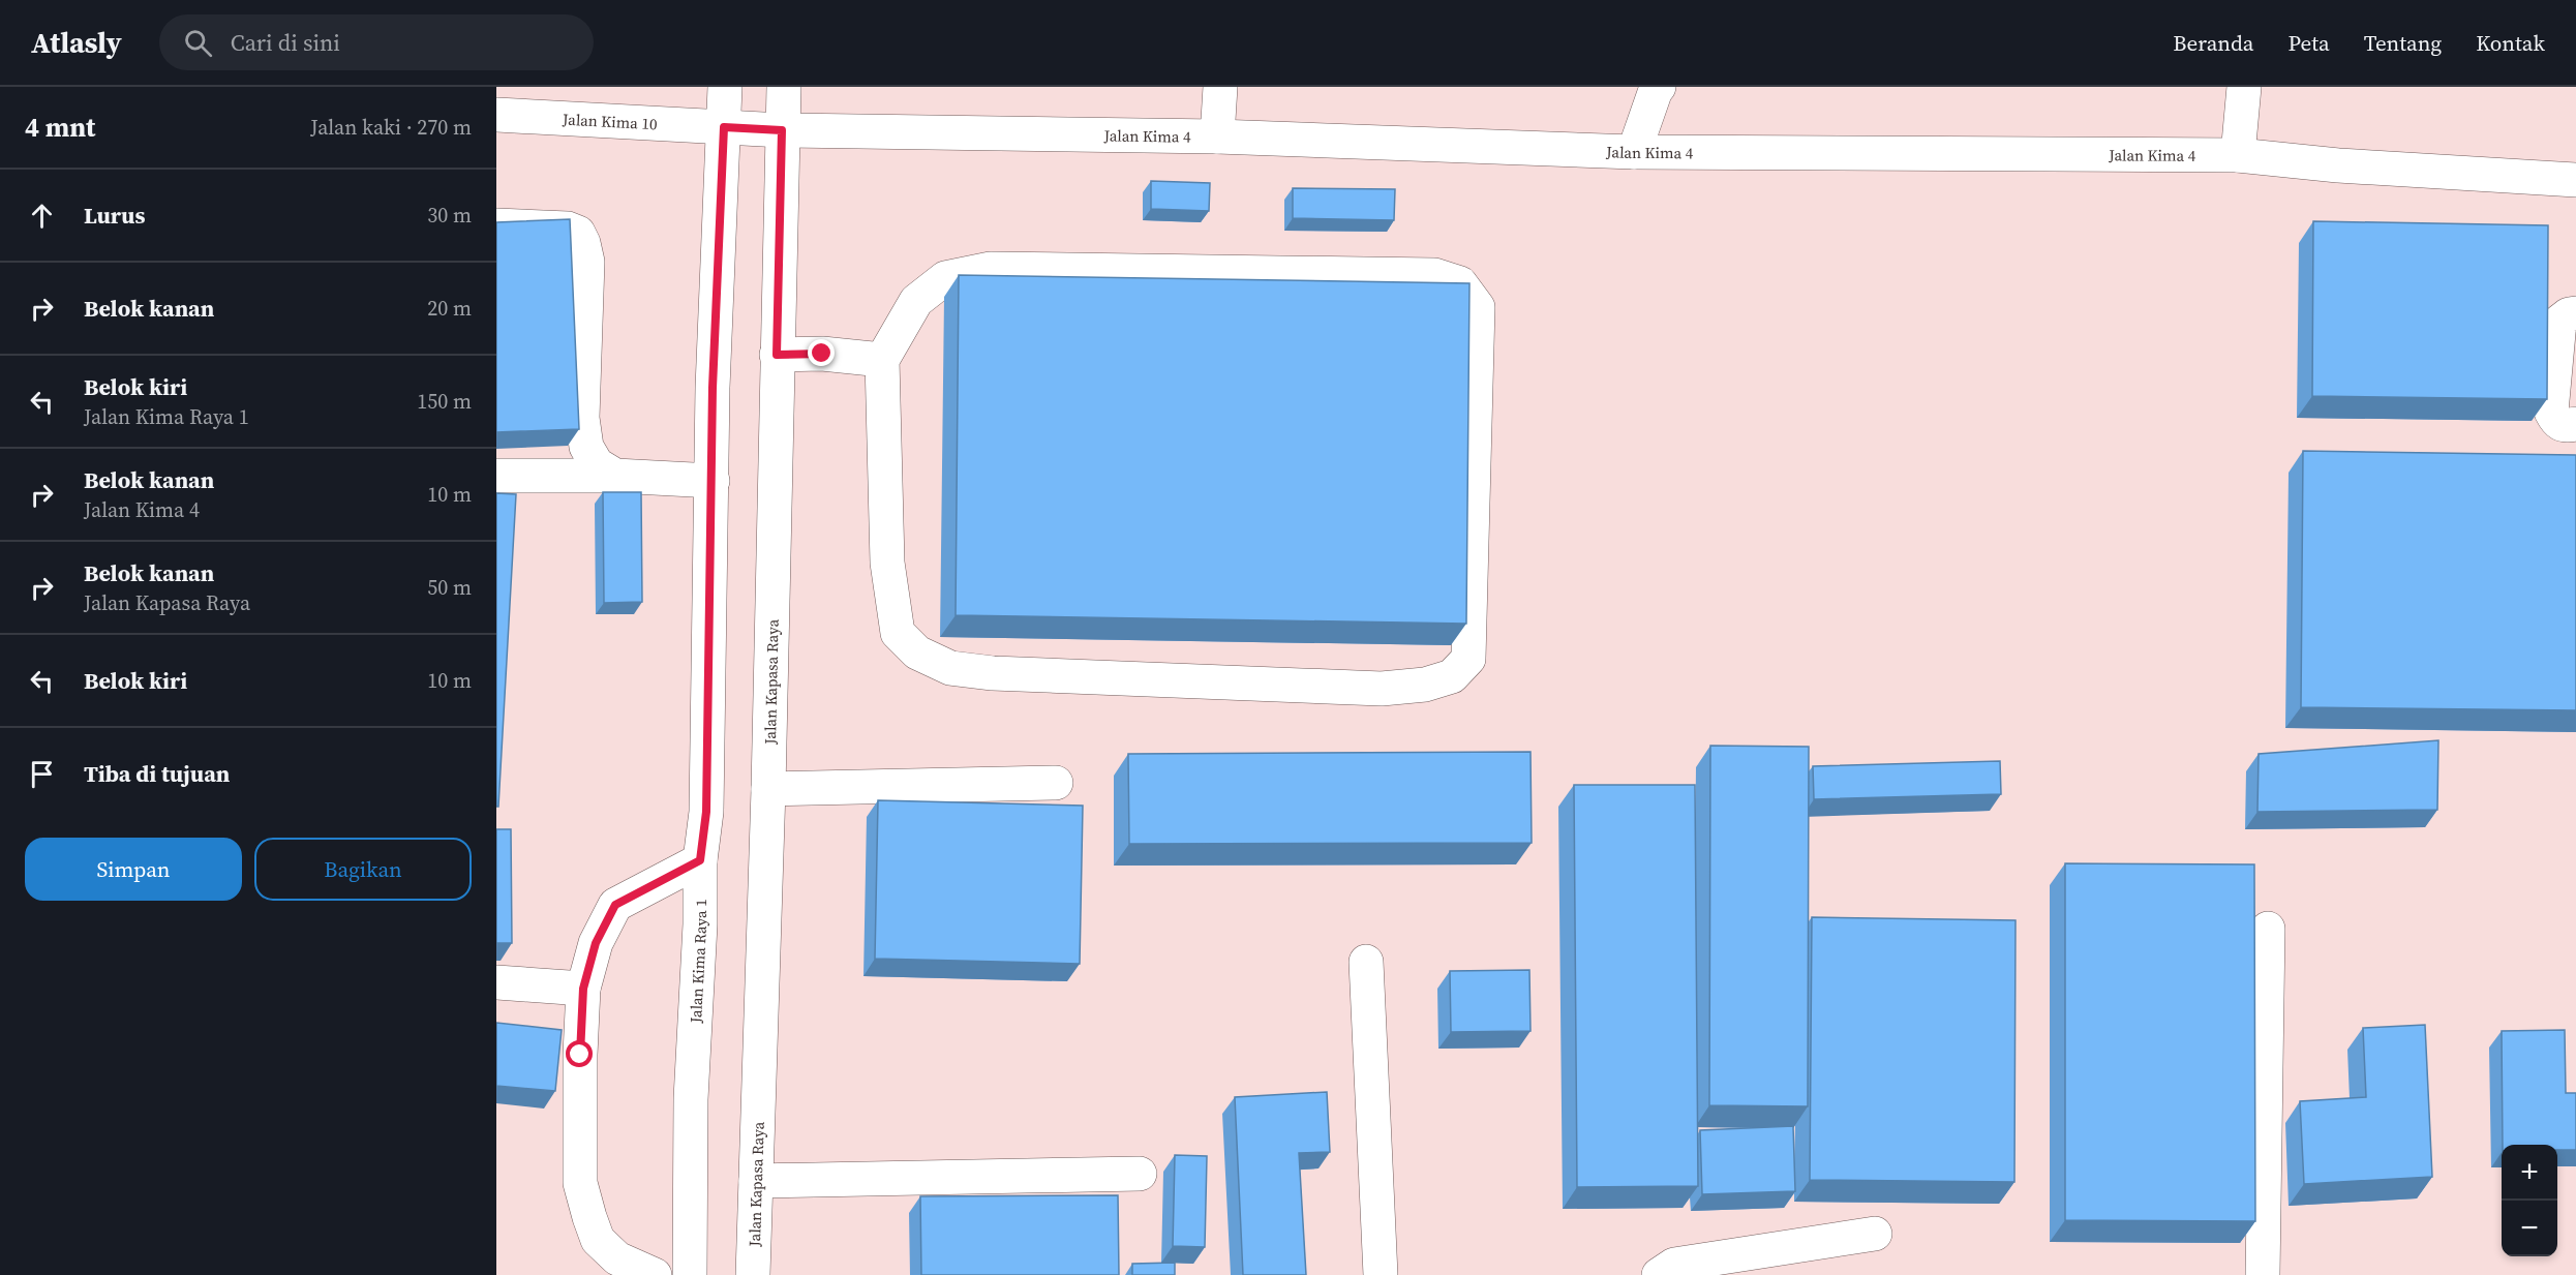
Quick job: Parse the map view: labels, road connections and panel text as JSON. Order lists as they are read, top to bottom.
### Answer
{
  "streets": {
    "main road": [
      "Jalan Kima 10",
      "Jalan Kima 4",
      "Jalan Kapasa Raya",
      "Jalan Kima Raya 1"
    ]
  },
  "crossings": [
    ["Jalan Kima 10", "Jalan Kima 4"],
    ["Jalan Kima 10", "Jalan Kima Raya 1"],
    ["Jalan Kima 4", "Jalan Kapasa Raya"],
    ["Jalan Kima 4", "Jalan Kima Raya 1"]
  ],
  "page": {
    "header": "Atlasly",
    "search": "Cari di sini",
    "nav": [
      "Beranda",
      "Peta",
      "Tentang",
      "Kontak"
    ],
    "heading": ["4 mnt", "Jalan kaki · 270 m"],
    "list": [
      ["Lurus", "30 m"],
      ["Belok kanan", "20 m"],
      ["Belok kiri", "Jalan Kima Raya 1", "150 m"],
      ["Belok kanan", "Jalan Kima 4", "10 m"],
      ["Belok kanan", "Jalan Kapasa Raya", "50 m"],
      ["Belok kiri", "10 m"],
      "Tiba di tujuan"
    ],
    "buttons": ["Simpan", "Bagikan"],
    "map_buttons": ["+", "−"]
  }
}
